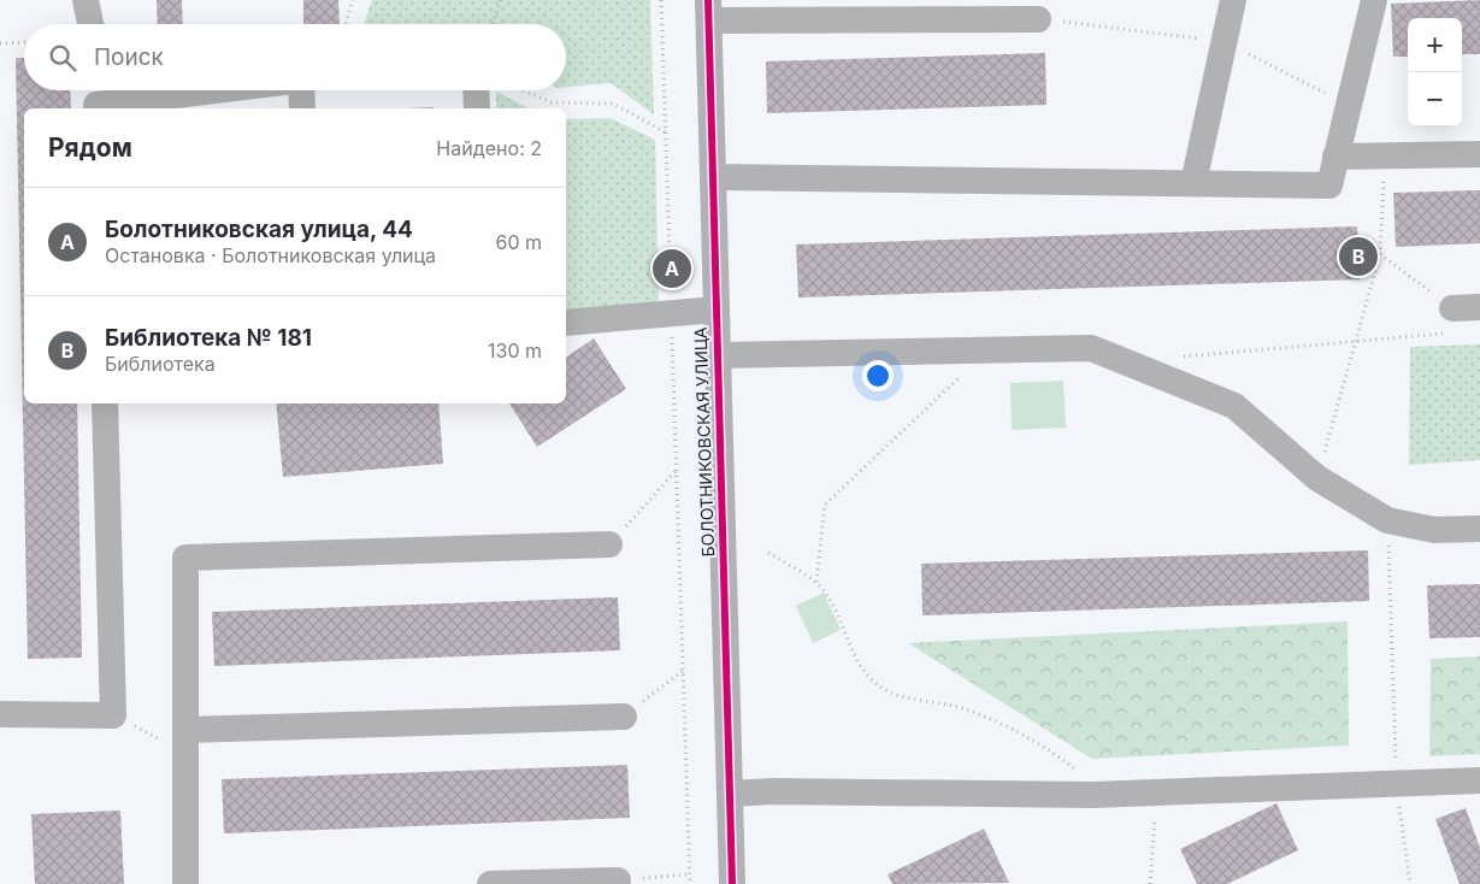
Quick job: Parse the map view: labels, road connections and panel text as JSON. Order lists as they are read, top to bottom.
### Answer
{
  "streets": {
    "street": ["БОЛОТНИКОВСКАЯ УЛИЦА"]
  },
  "page": {
    "map_buttons": ["+", "−"],
    "search": "Поиск",
    "heading": ["Рядом", "Найдено: 2"],
    "list": [
      {
        "mark": "A",
        "name": "Болотниковская улица, 44",
        "note": "Остановка · Болотниковская улица",
        "value": "60 m"
      },
      {
        "mark": "B",
        "name": "Библиотека № 181",
        "note": "Библиотека",
        "value": "130 m"
      }
    ],
    "pins": ["B", "A"]
  }
}
